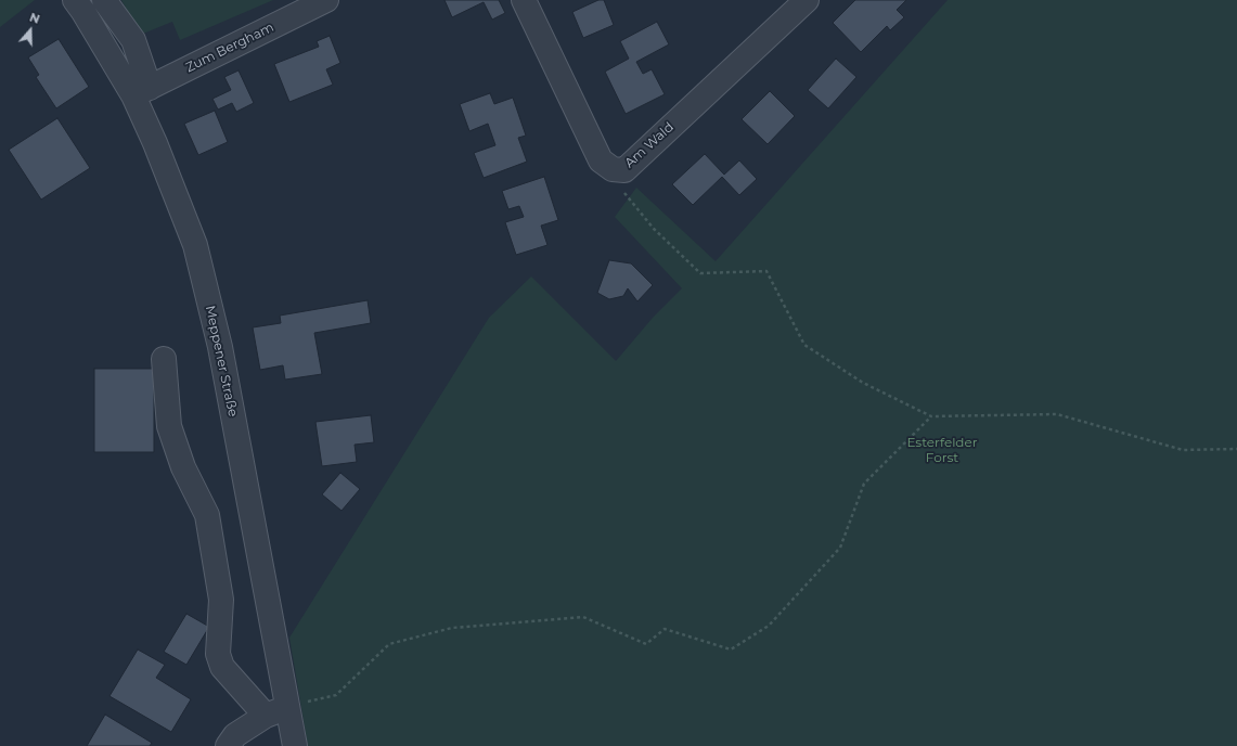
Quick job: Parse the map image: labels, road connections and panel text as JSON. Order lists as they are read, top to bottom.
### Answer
{
  "streets": {
    "street": ["Zum Bergham", "Am Wald", "Meppener Straße"]
  },
  "crossings": [
    ["Zum Bergham", "Meppener Straße"]
  ],
  "parks": ["Esterfelder Forst"],
  "north": "top"
}
